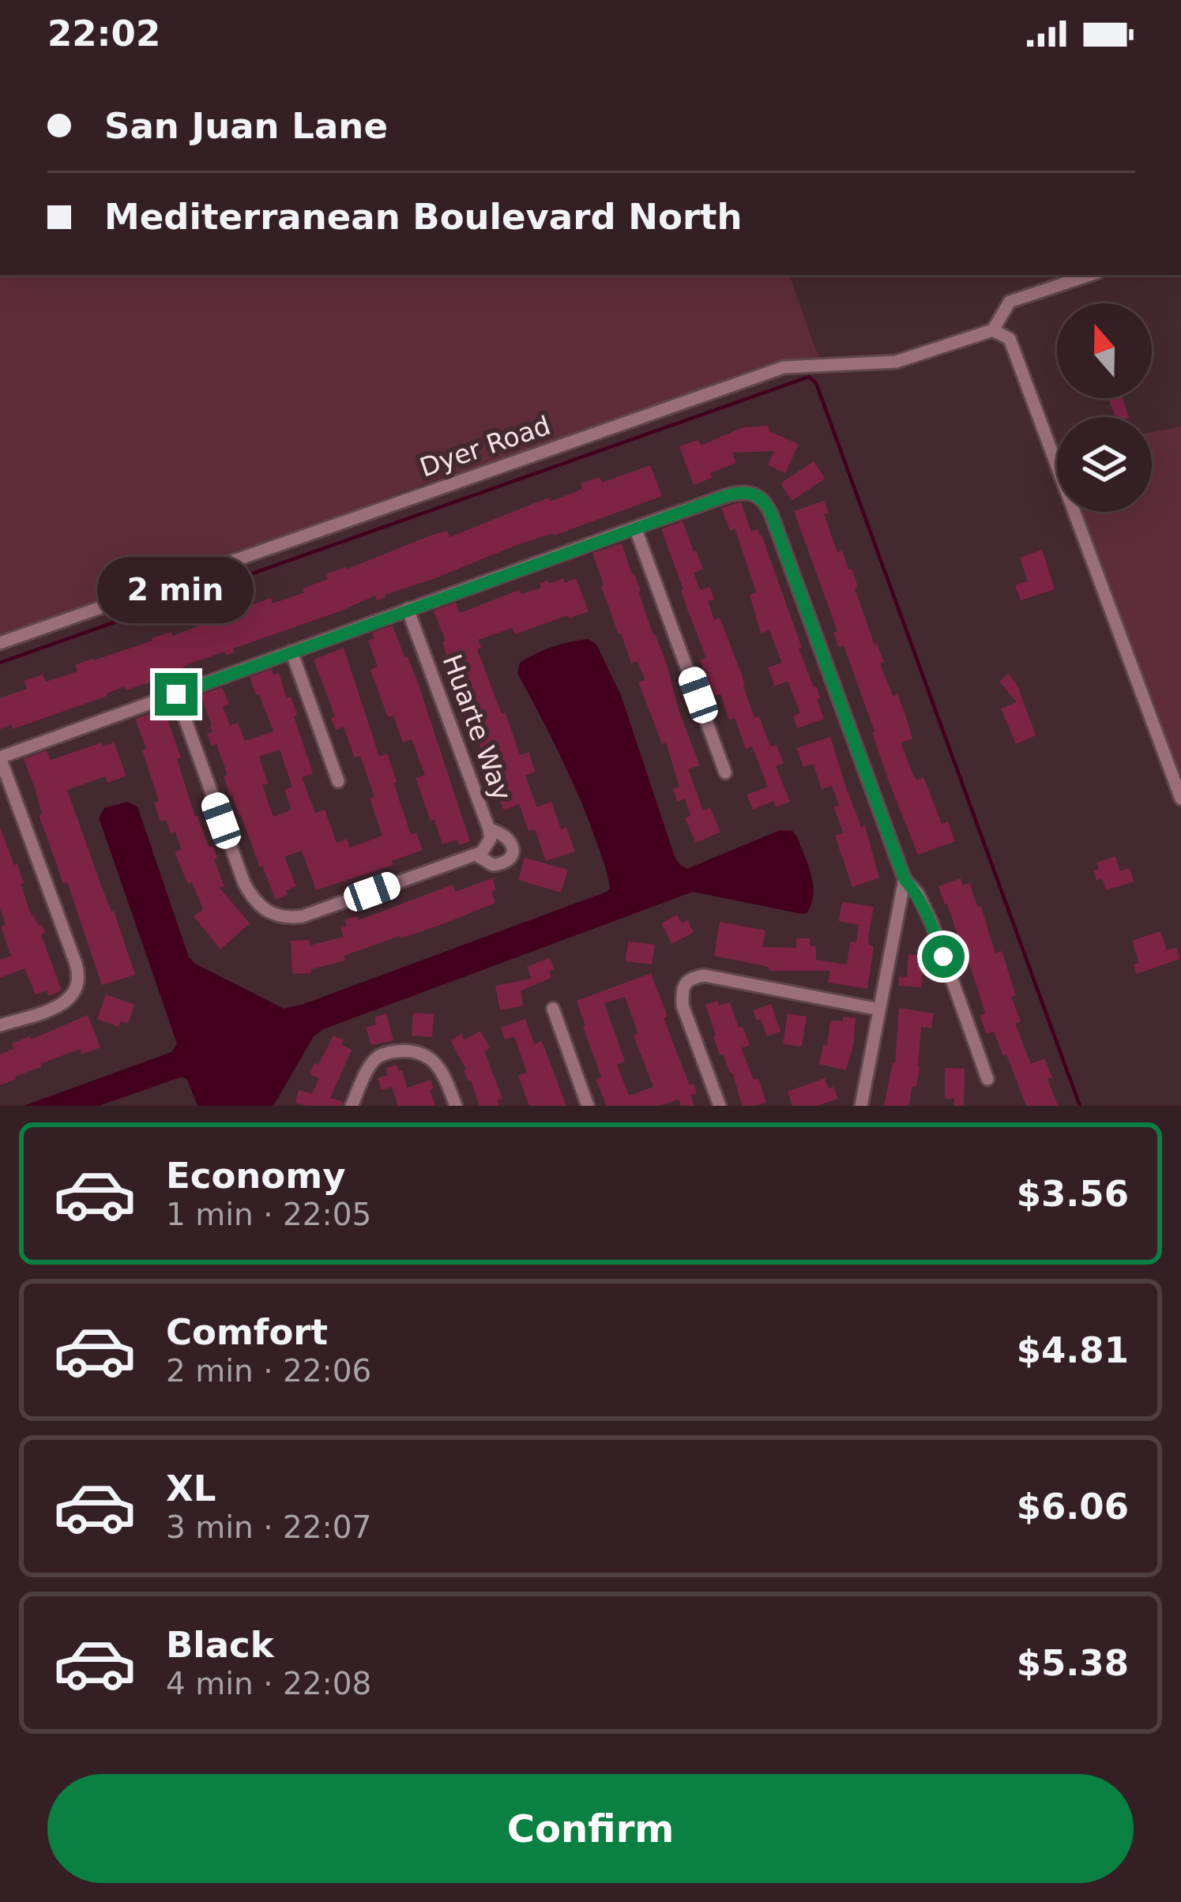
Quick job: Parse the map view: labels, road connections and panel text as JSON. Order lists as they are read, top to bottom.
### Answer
{
  "streets": {
    "street": ["Dyer Road", "Huarte Way"]
  },
  "north": "top",
  "page": {
    "status": "22:02",
    "banner": ["San Juan Lane", "Mediterranean Boulevard North"],
    "bubble": "2 min",
    "list": [
      {
        "name": "Economy",
        "note": "1 min · 22:05",
        "value": "$3.56"
      },
      {
        "name": "Comfort",
        "note": "2 min · 22:06",
        "value": "$4.81"
      },
      {
        "name": "XL",
        "note": "3 min · 22:07",
        "value": "$6.06"
      },
      {
        "name": "Black",
        "note": "4 min · 22:08",
        "value": "$5.38"
      }
    ],
    "buttons": "Confirm"
  }
}
